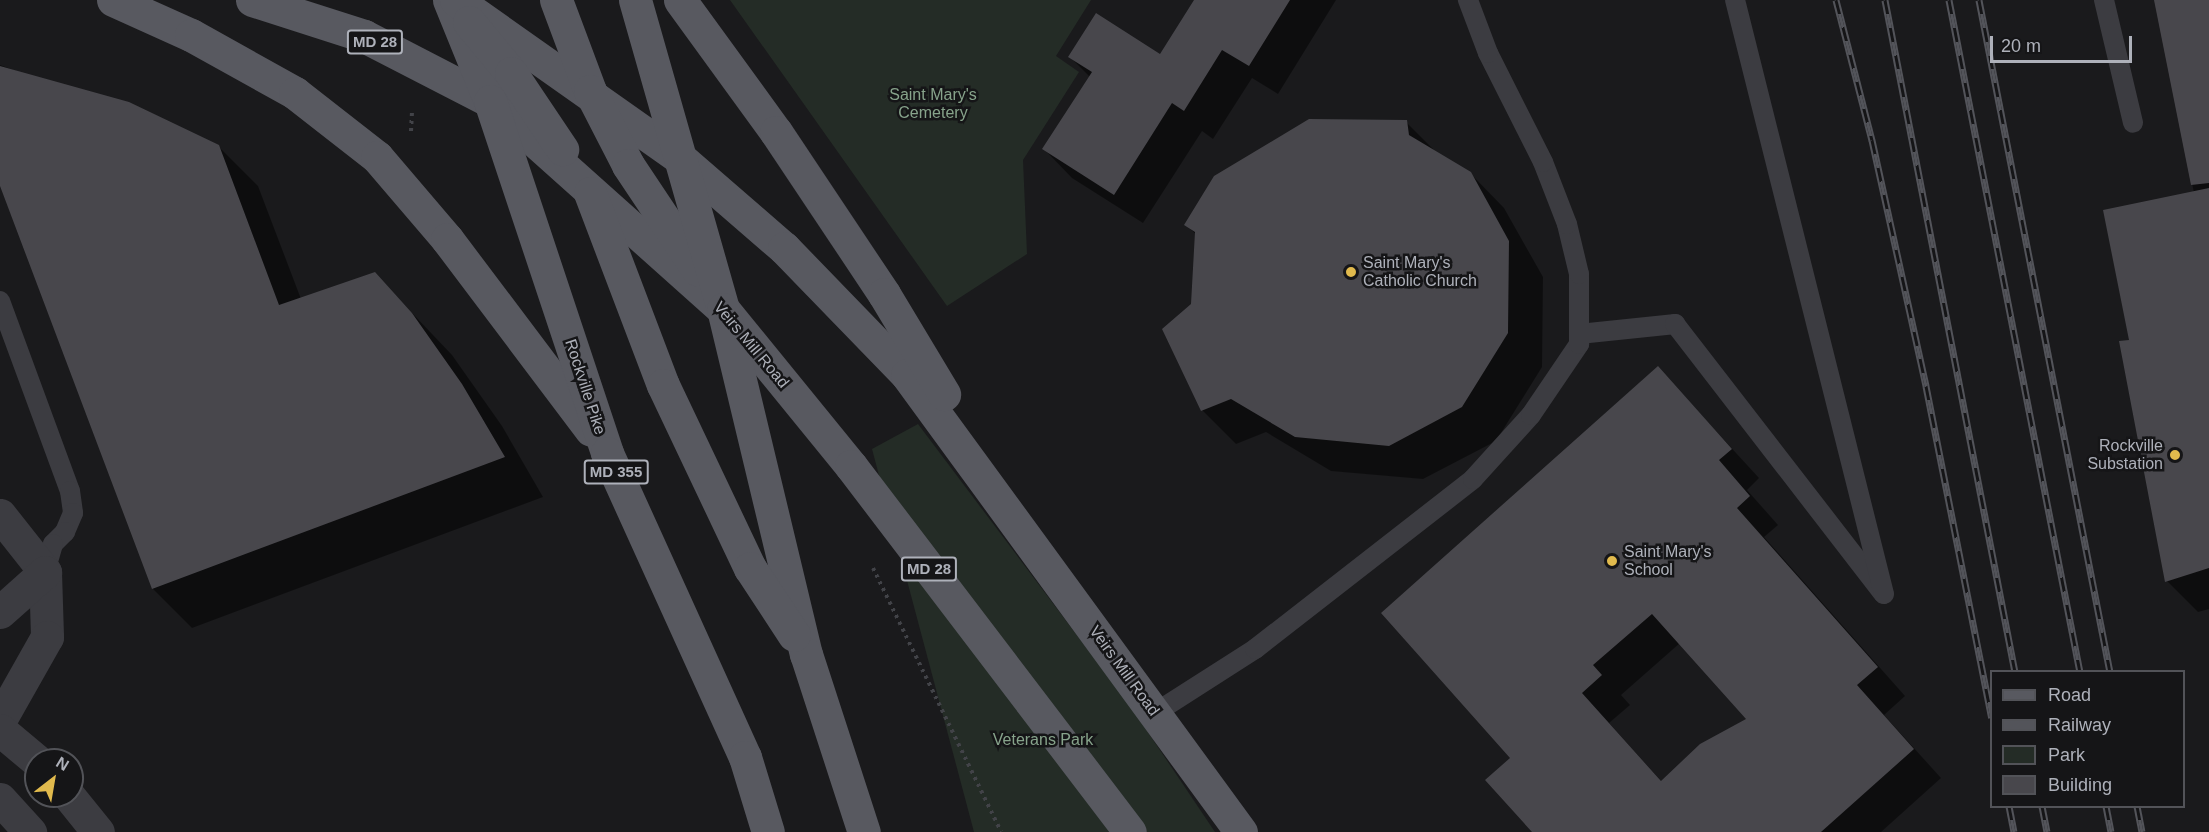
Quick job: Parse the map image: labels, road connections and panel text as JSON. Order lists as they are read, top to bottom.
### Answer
{
  "streets": {
    "main road": [
      "MD 28",
      "Veirs Mill Road",
      "Rockville Pike",
      "MD 355"
    ]
  },
  "crossings": [
    ["Veirs Mill Road", "Rockville Pike"]
  ],
  "parks": ["Saint Mary's Cemetery", "Veterans Park"],
  "places": ["Saint Mary's Catholic Church", "Rockville Substation", "Saint Mary's School"],
  "legend": [
    "Road",
    "Railway",
    "Park",
    "Building"
  ],
  "scale_bar": "20 m",
  "north": "top right"
}
